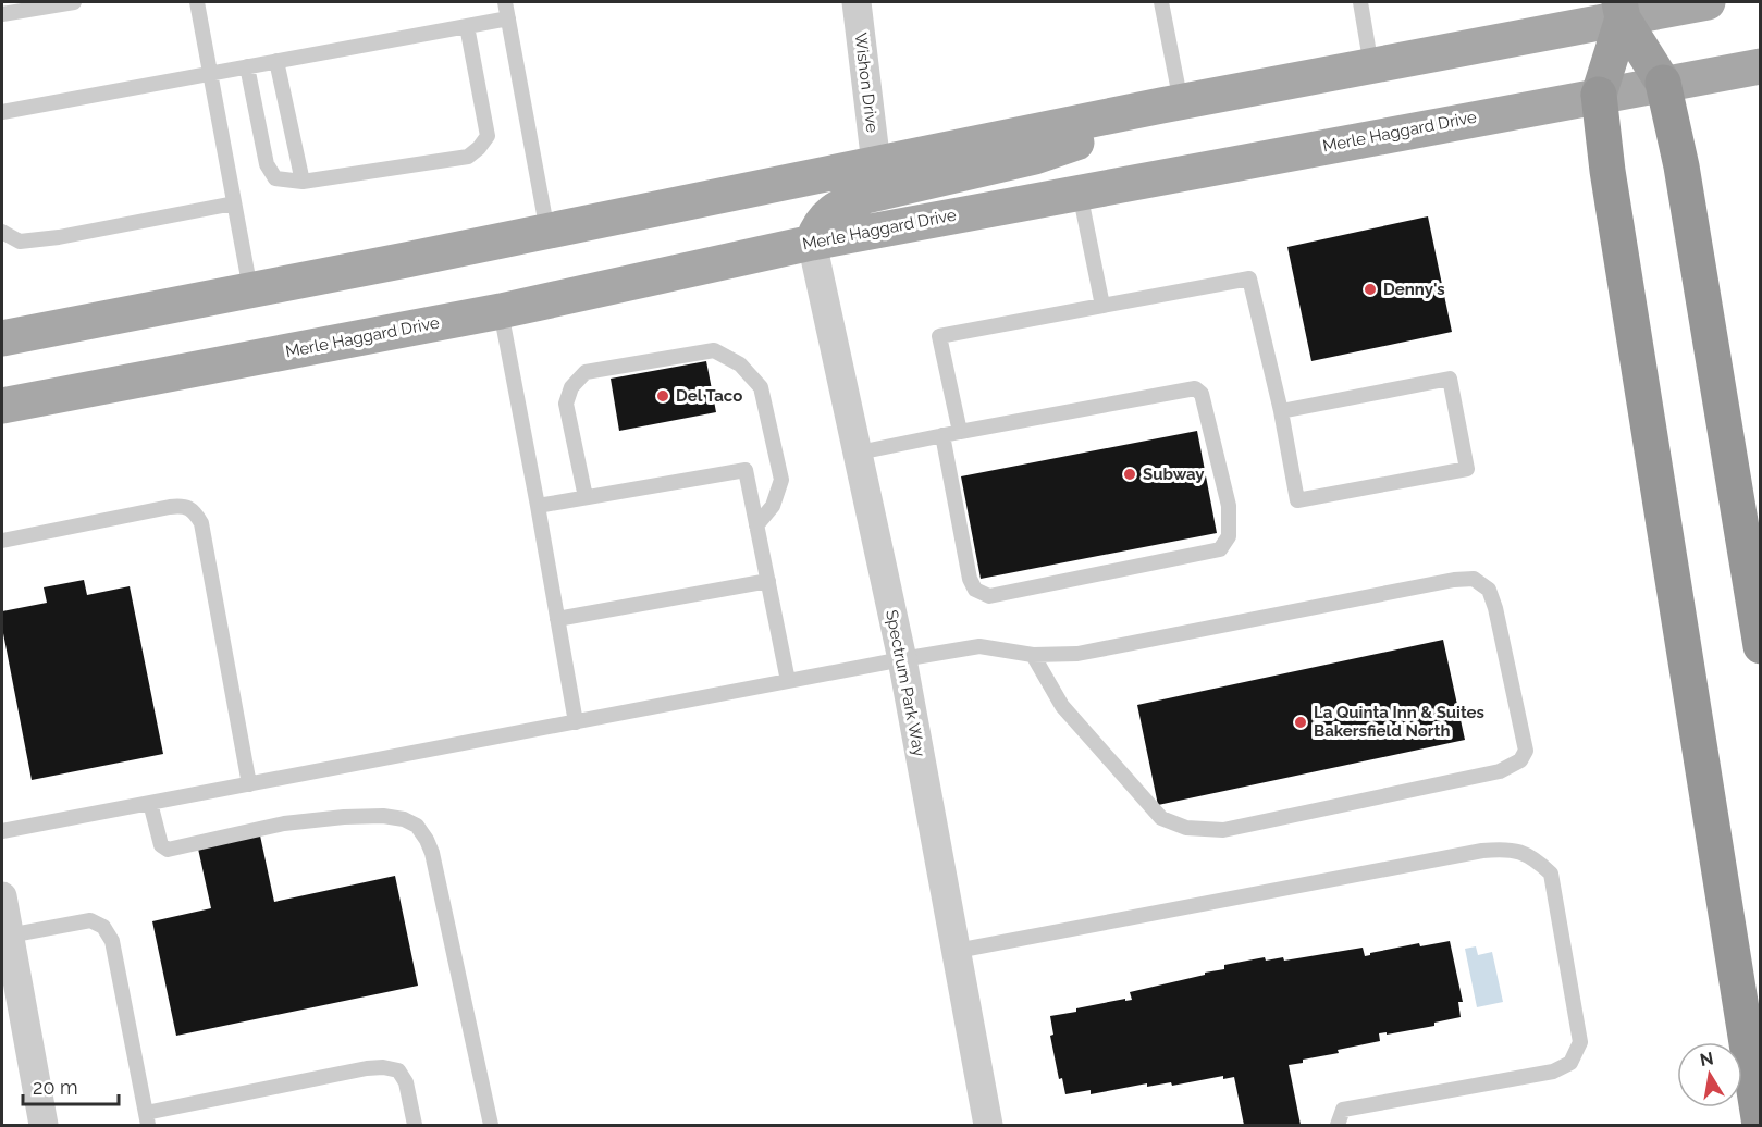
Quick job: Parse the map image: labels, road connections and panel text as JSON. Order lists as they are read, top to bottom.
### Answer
{
  "streets": {
    "main road": ["Merle Haggard Drive"],
    "street": ["Wishon Drive", "Spectrum Park Way"]
  },
  "crossings": [
    ["Merle Haggard Drive", "Spectrum Park Way"]
  ],
  "places": [
    "Denny's",
    "Del Taco",
    "Subway",
    "La Quinta Inn & Suites Bakersfield North"
  ],
  "scale_bar": "20 m",
  "north": "top"
}
